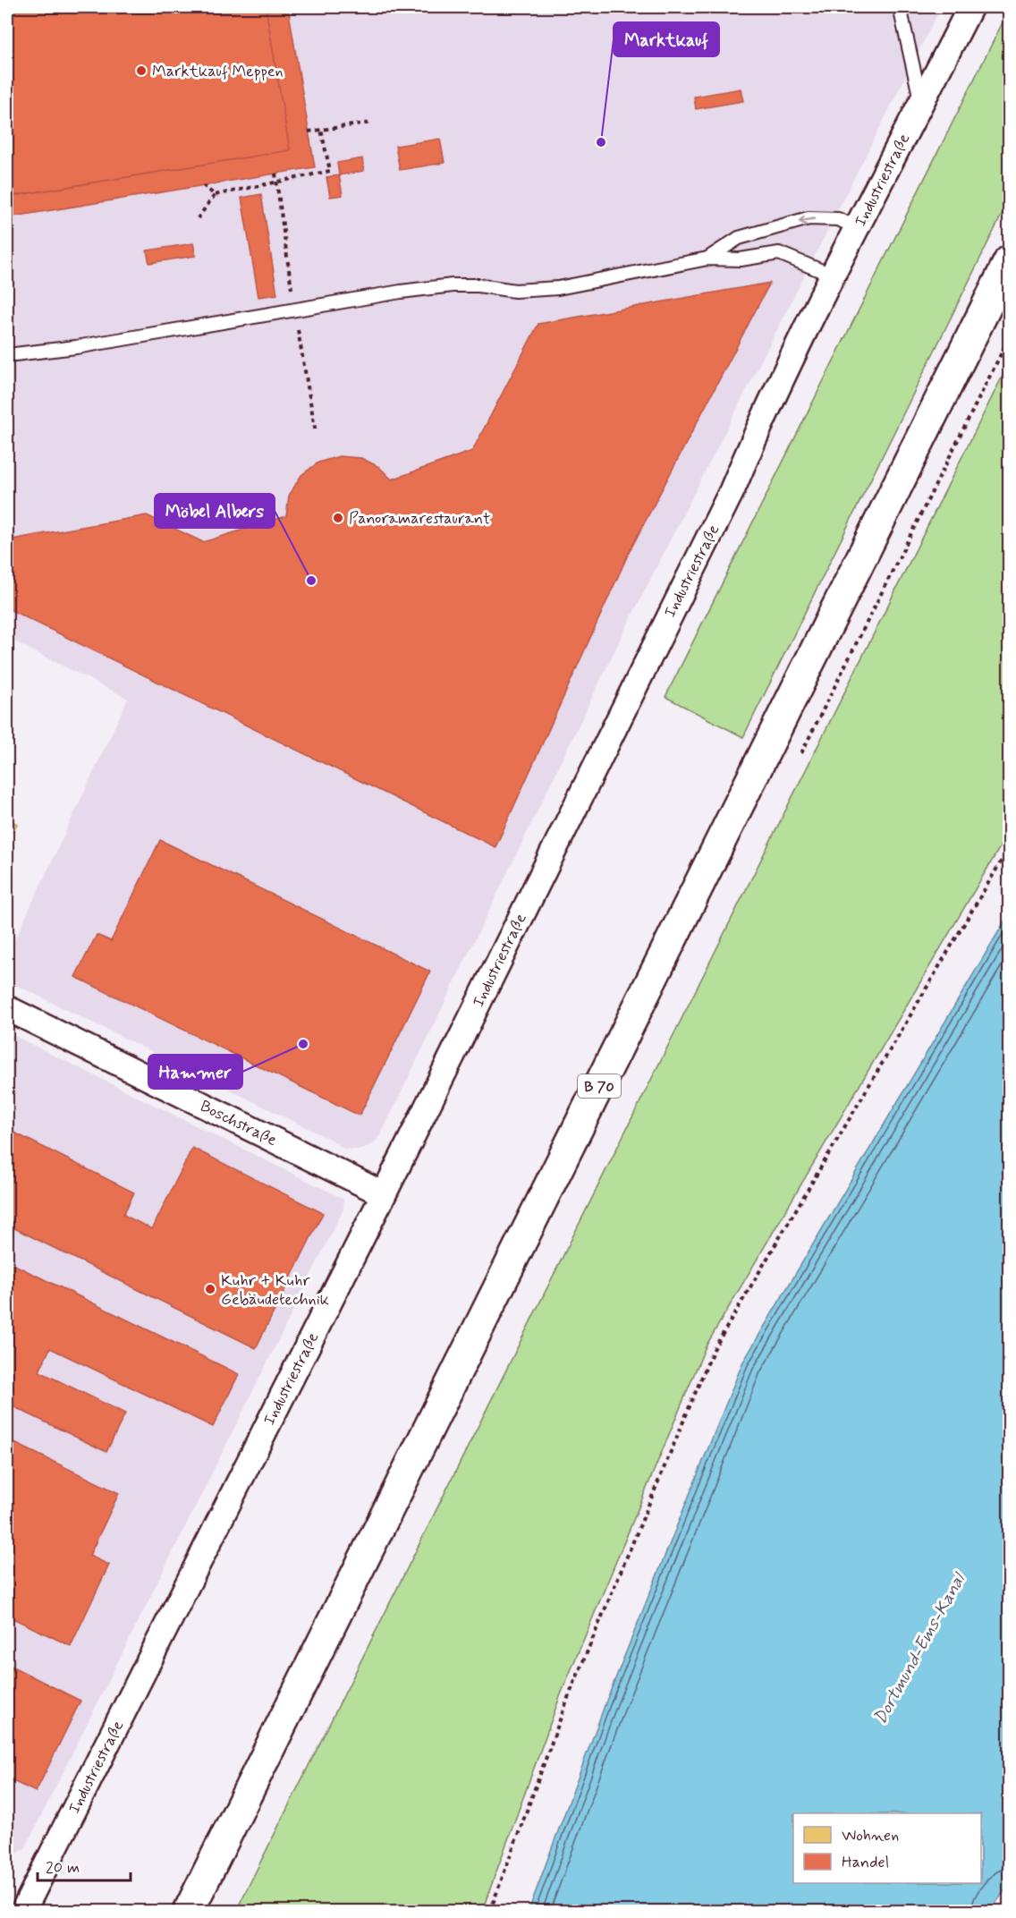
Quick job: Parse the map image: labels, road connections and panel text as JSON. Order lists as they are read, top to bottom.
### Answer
{
  "streets": {
    "main road": ["B 70"],
    "street": ["Industriestraße", "Boschstraße"]
  },
  "crossings": [
    ["Industriestraße", "Boschstraße"]
  ],
  "water": ["Dortmund-Ems-Kanal"],
  "places": [
    "Marktkauf Meppen",
    "Marktkauf",
    "Panoramarestaurant",
    "Möbel Albers",
    "Hammer",
    "Kuhr + Kuhr Gebäudetechnik"
  ],
  "legend": ["Wohnen", "Handel"],
  "scale_bar": "20 m"
}
